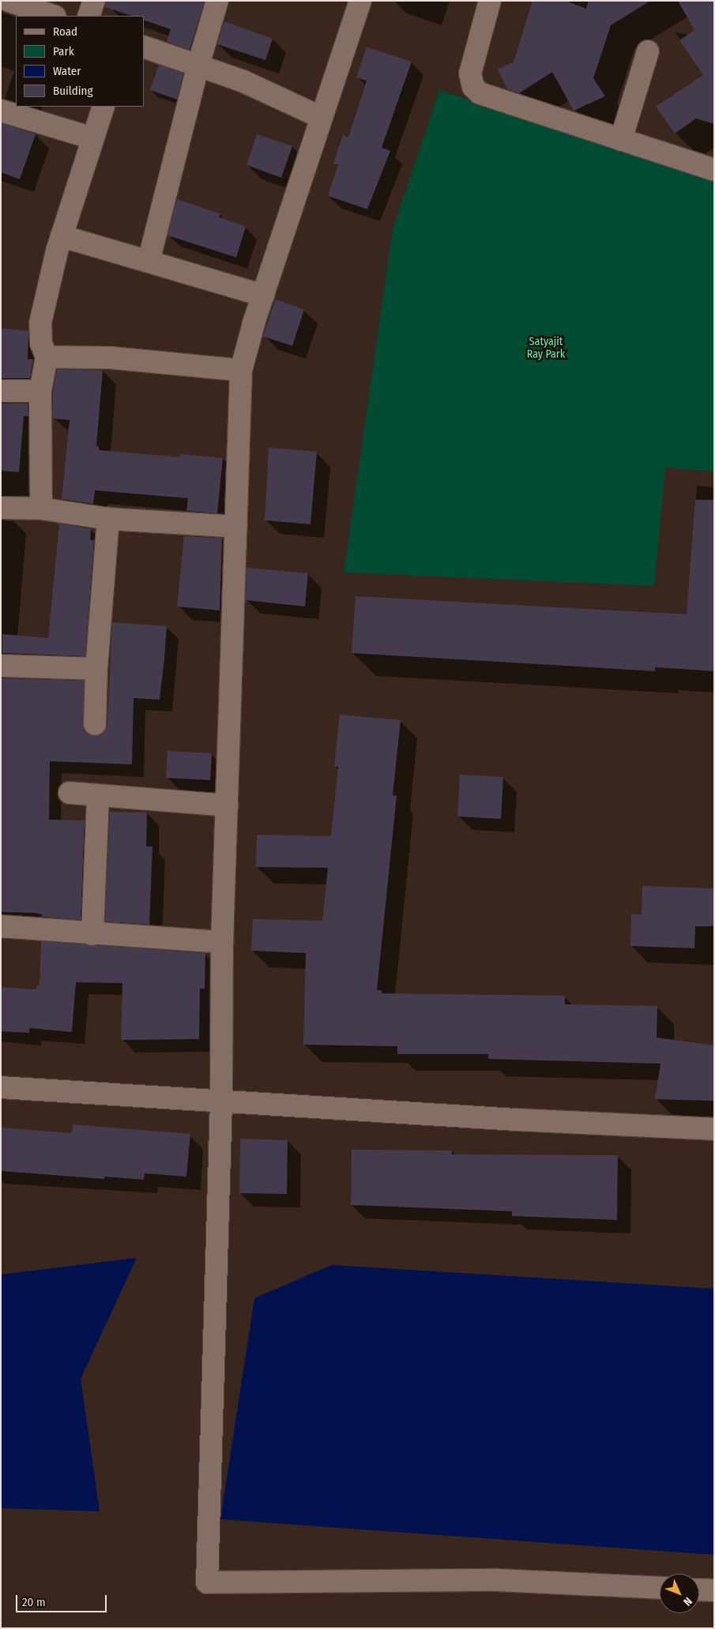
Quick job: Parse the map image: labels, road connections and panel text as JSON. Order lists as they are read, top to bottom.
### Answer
{
  "parks": ["Satyajit Ray Park"],
  "legend": [
    "Road",
    "Park",
    "Water",
    "Building"
  ],
  "scale_bar": "20 m",
  "north": "bottom right"
}
